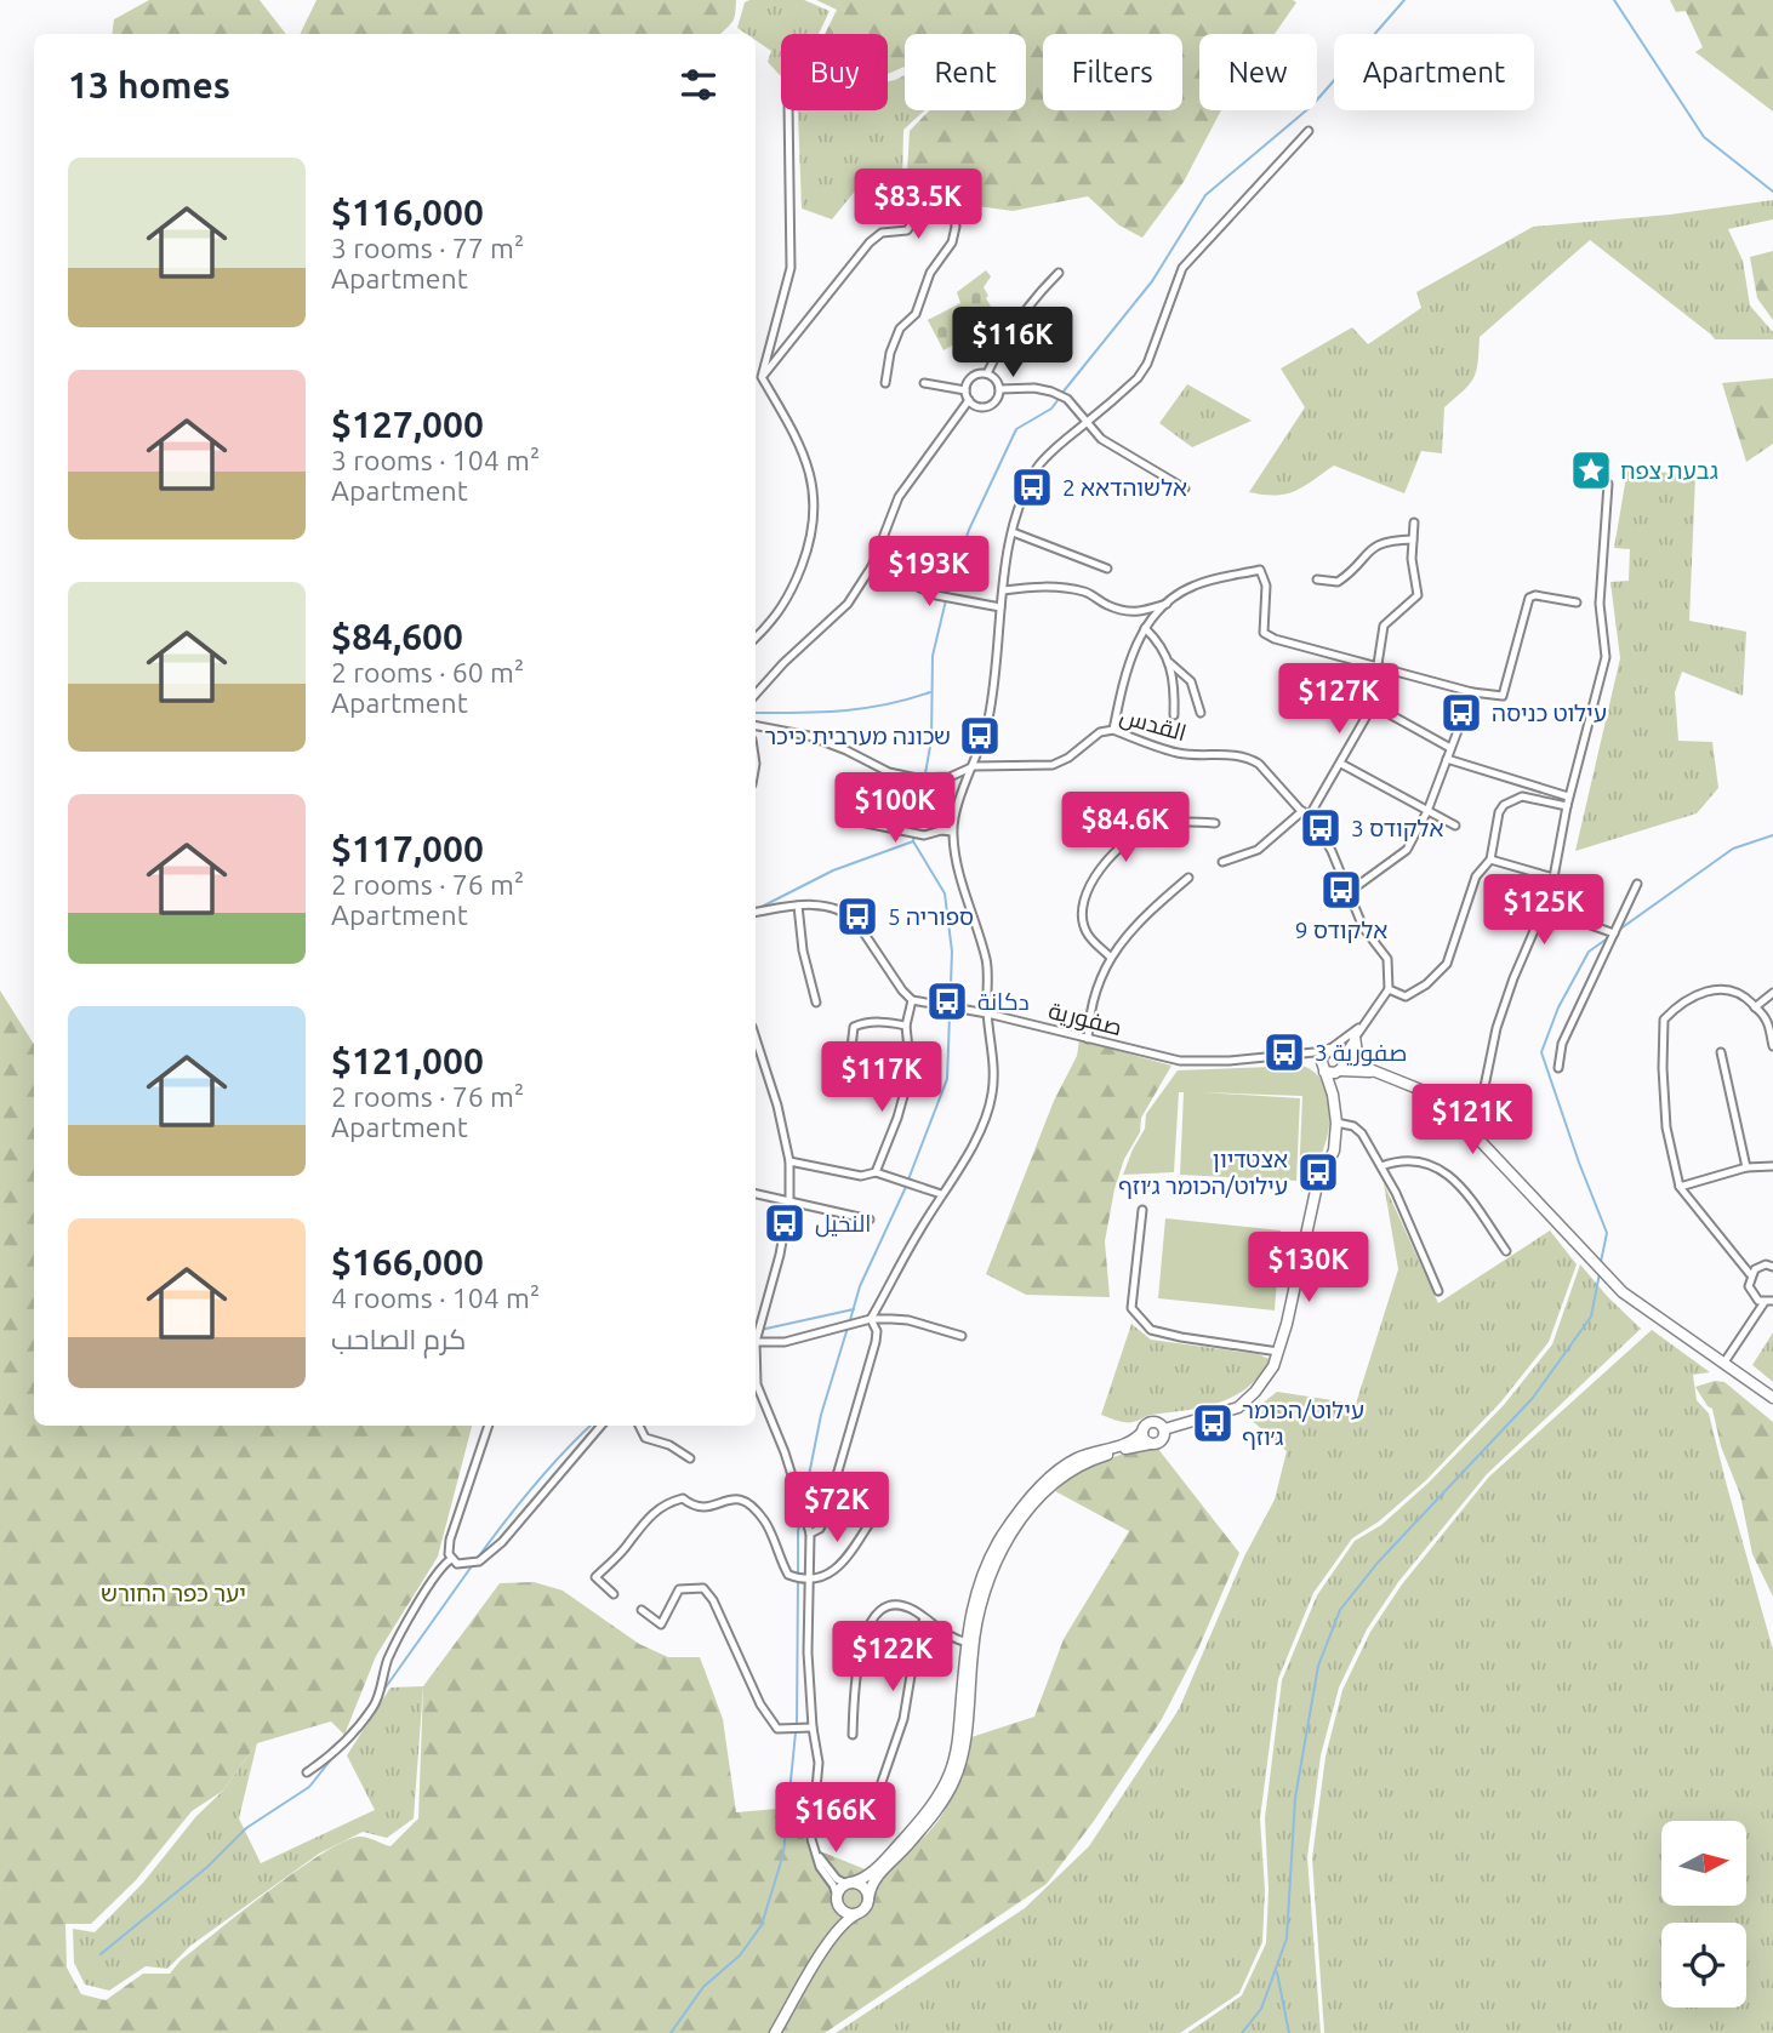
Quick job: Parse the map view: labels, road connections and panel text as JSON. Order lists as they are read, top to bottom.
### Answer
{
  "streets": {
    "street": ["القدس", "صفورية"]
  },
  "parks": ["יער כפר החורש"],
  "places": {
    "place": ["גבעת צפח"],
    "bus stop": [
      "אלשוהדאא 2",
      "עילוט כניסה",
      "שכונה מערבית כיכר",
      "אלקודס 3",
      "אלקודס 9",
      "ספוריה 5",
      "دكانة",
      "صفورية 3",
      "אצטדיון עילוט/הכומר ג׳וזף",
      "النخيل",
      "עילוט/הכומר ג׳וזף"
    ]
  },
  "north": "right",
  "page": {
    "chip": [
      "Buy",
      "Rent",
      "Filters",
      "New",
      "Apartment"
    ],
    "heading": "13 homes",
    "list": [
      {
        "name": "$116,000",
        "note": "3 rooms · 77 m² · Apartment"
      },
      {
        "name": "$127,000",
        "note": "3 rooms · 104 m² · Apartment"
      },
      {
        "name": "$84,600",
        "note": "2 rooms · 60 m² · Apartment"
      },
      {
        "name": "$117,000",
        "note": "2 rooms · 76 m² · Apartment"
      },
      {
        "name": "$121,000",
        "note": "2 rooms · 76 m² · Apartment"
      },
      {
        "name": "$166,000",
        "note": "4 rooms · 104 m² · كرم الصاحب"
      }
    ],
    "price": [
      "$83.5K",
      "$116K",
      "$193K",
      "$127K",
      "$100K",
      "$84.6K",
      "$125K",
      "$117K",
      "$121K",
      "$130K",
      "$72K",
      "$122K",
      "$166K"
    ]
  }
}
